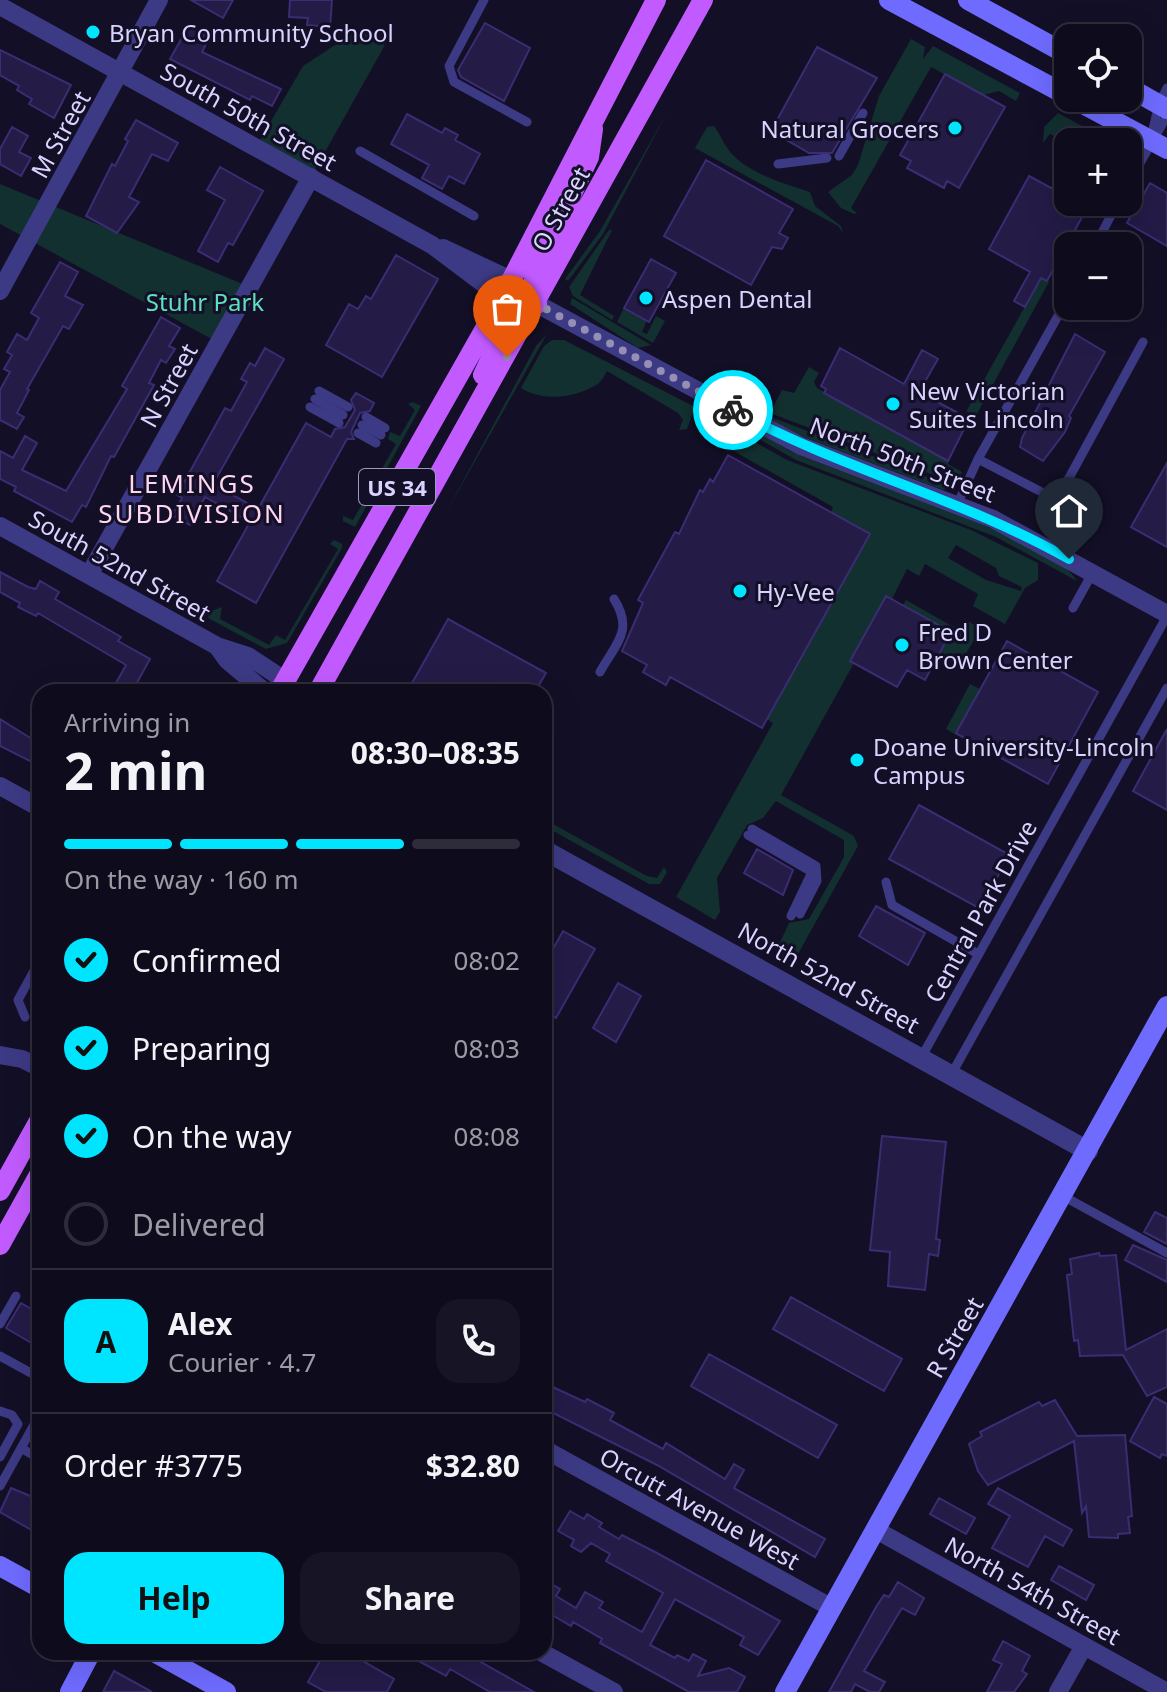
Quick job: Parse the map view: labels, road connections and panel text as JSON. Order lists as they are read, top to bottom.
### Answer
{
  "streets": {
    "main road": ["O Street", "US 34", "R Street"],
    "street": [
      "South 50th Street",
      "M Street",
      "N Street",
      "North 50th Street",
      "South 52nd Street",
      "North 52nd Street",
      "Orcutt Avenue West",
      "North 54th Street"
    ],
    "lane": ["Central Park Drive"]
  },
  "crossings": [
    ["South 50th Street", "M Street"],
    ["South 50th Street", "O Street"],
    ["South 50th Street", "N Street"],
    ["O Street", "North 50th Street"],
    ["N Street", "South 52nd Street"],
    ["North 50th Street", "Central Park Drive"],
    ["Central Park Drive", "North 52nd Street"],
    ["North 52nd Street", "R Street"],
    ["R Street", "Orcutt Avenue West"],
    ["R Street", "North 54th Street"]
  ],
  "districts": ["LEMINGS SUBDIVISION"],
  "parks": ["Stuhr Park"],
  "places": [
    "Bryan Community School",
    "Natural Grocers",
    "Aspen Dental",
    "New Victorian Suites Lincoln",
    "Hy-Vee",
    "Fred D Brown Center",
    "Doane University-Lincoln Campus"
  ],
  "page": {
    "map_buttons": ["+", "−"],
    "heading": ["2 min", "Arriving in", "08:30–08:35"],
    "panel": [
      "Alex",
      "Courier · 4.7",
      "Order #3775",
      "$32.80"
    ],
    "bar": "On the way · 160 m",
    "list": [
      ["Confirmed", "08:02"],
      ["Preparing", "08:03"],
      ["On the way", "08:08"],
      "Delivered"
    ],
    "round": "A",
    "buttons": ["Help", "Share"]
  }
}
